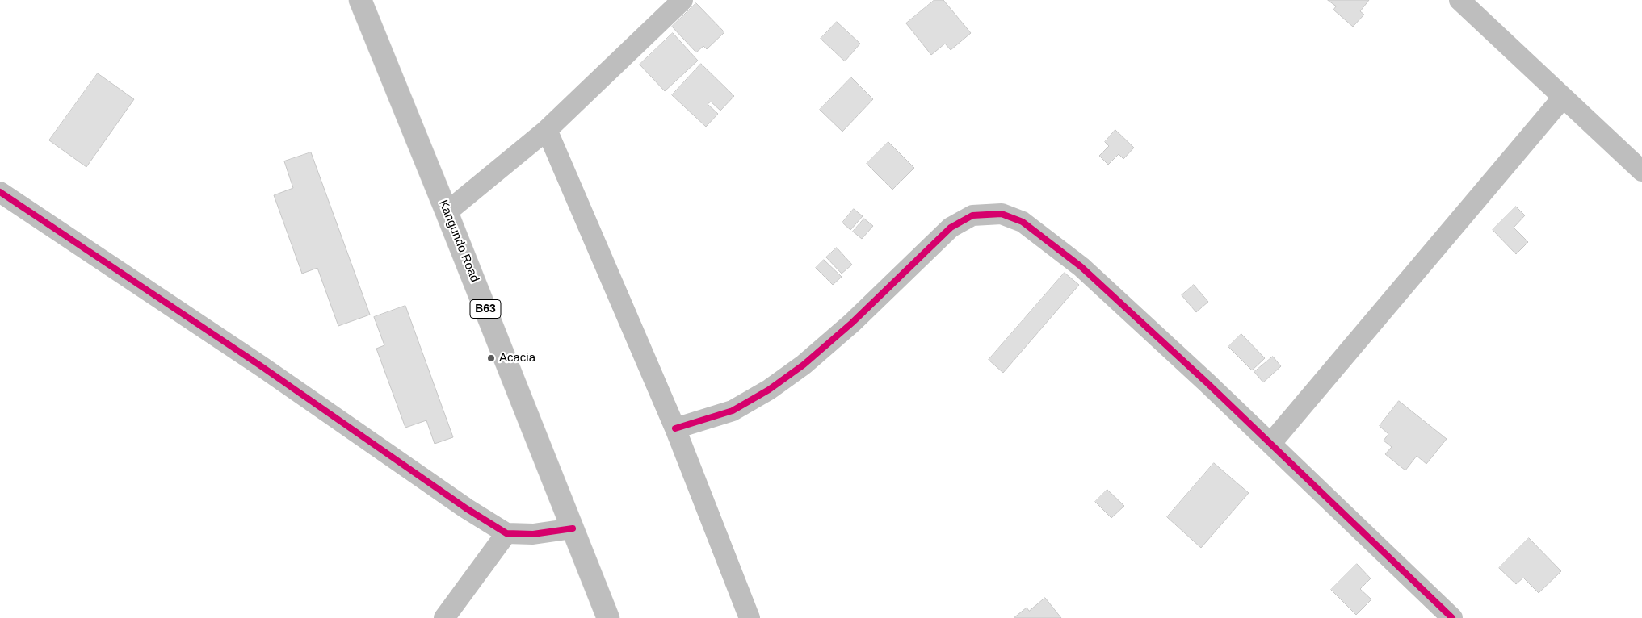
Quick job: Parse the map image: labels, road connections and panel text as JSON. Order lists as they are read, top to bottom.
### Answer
{
  "streets": {
    "highway": ["Kangundo Road", "B63"]
  },
  "places": ["Acacia"]
}
